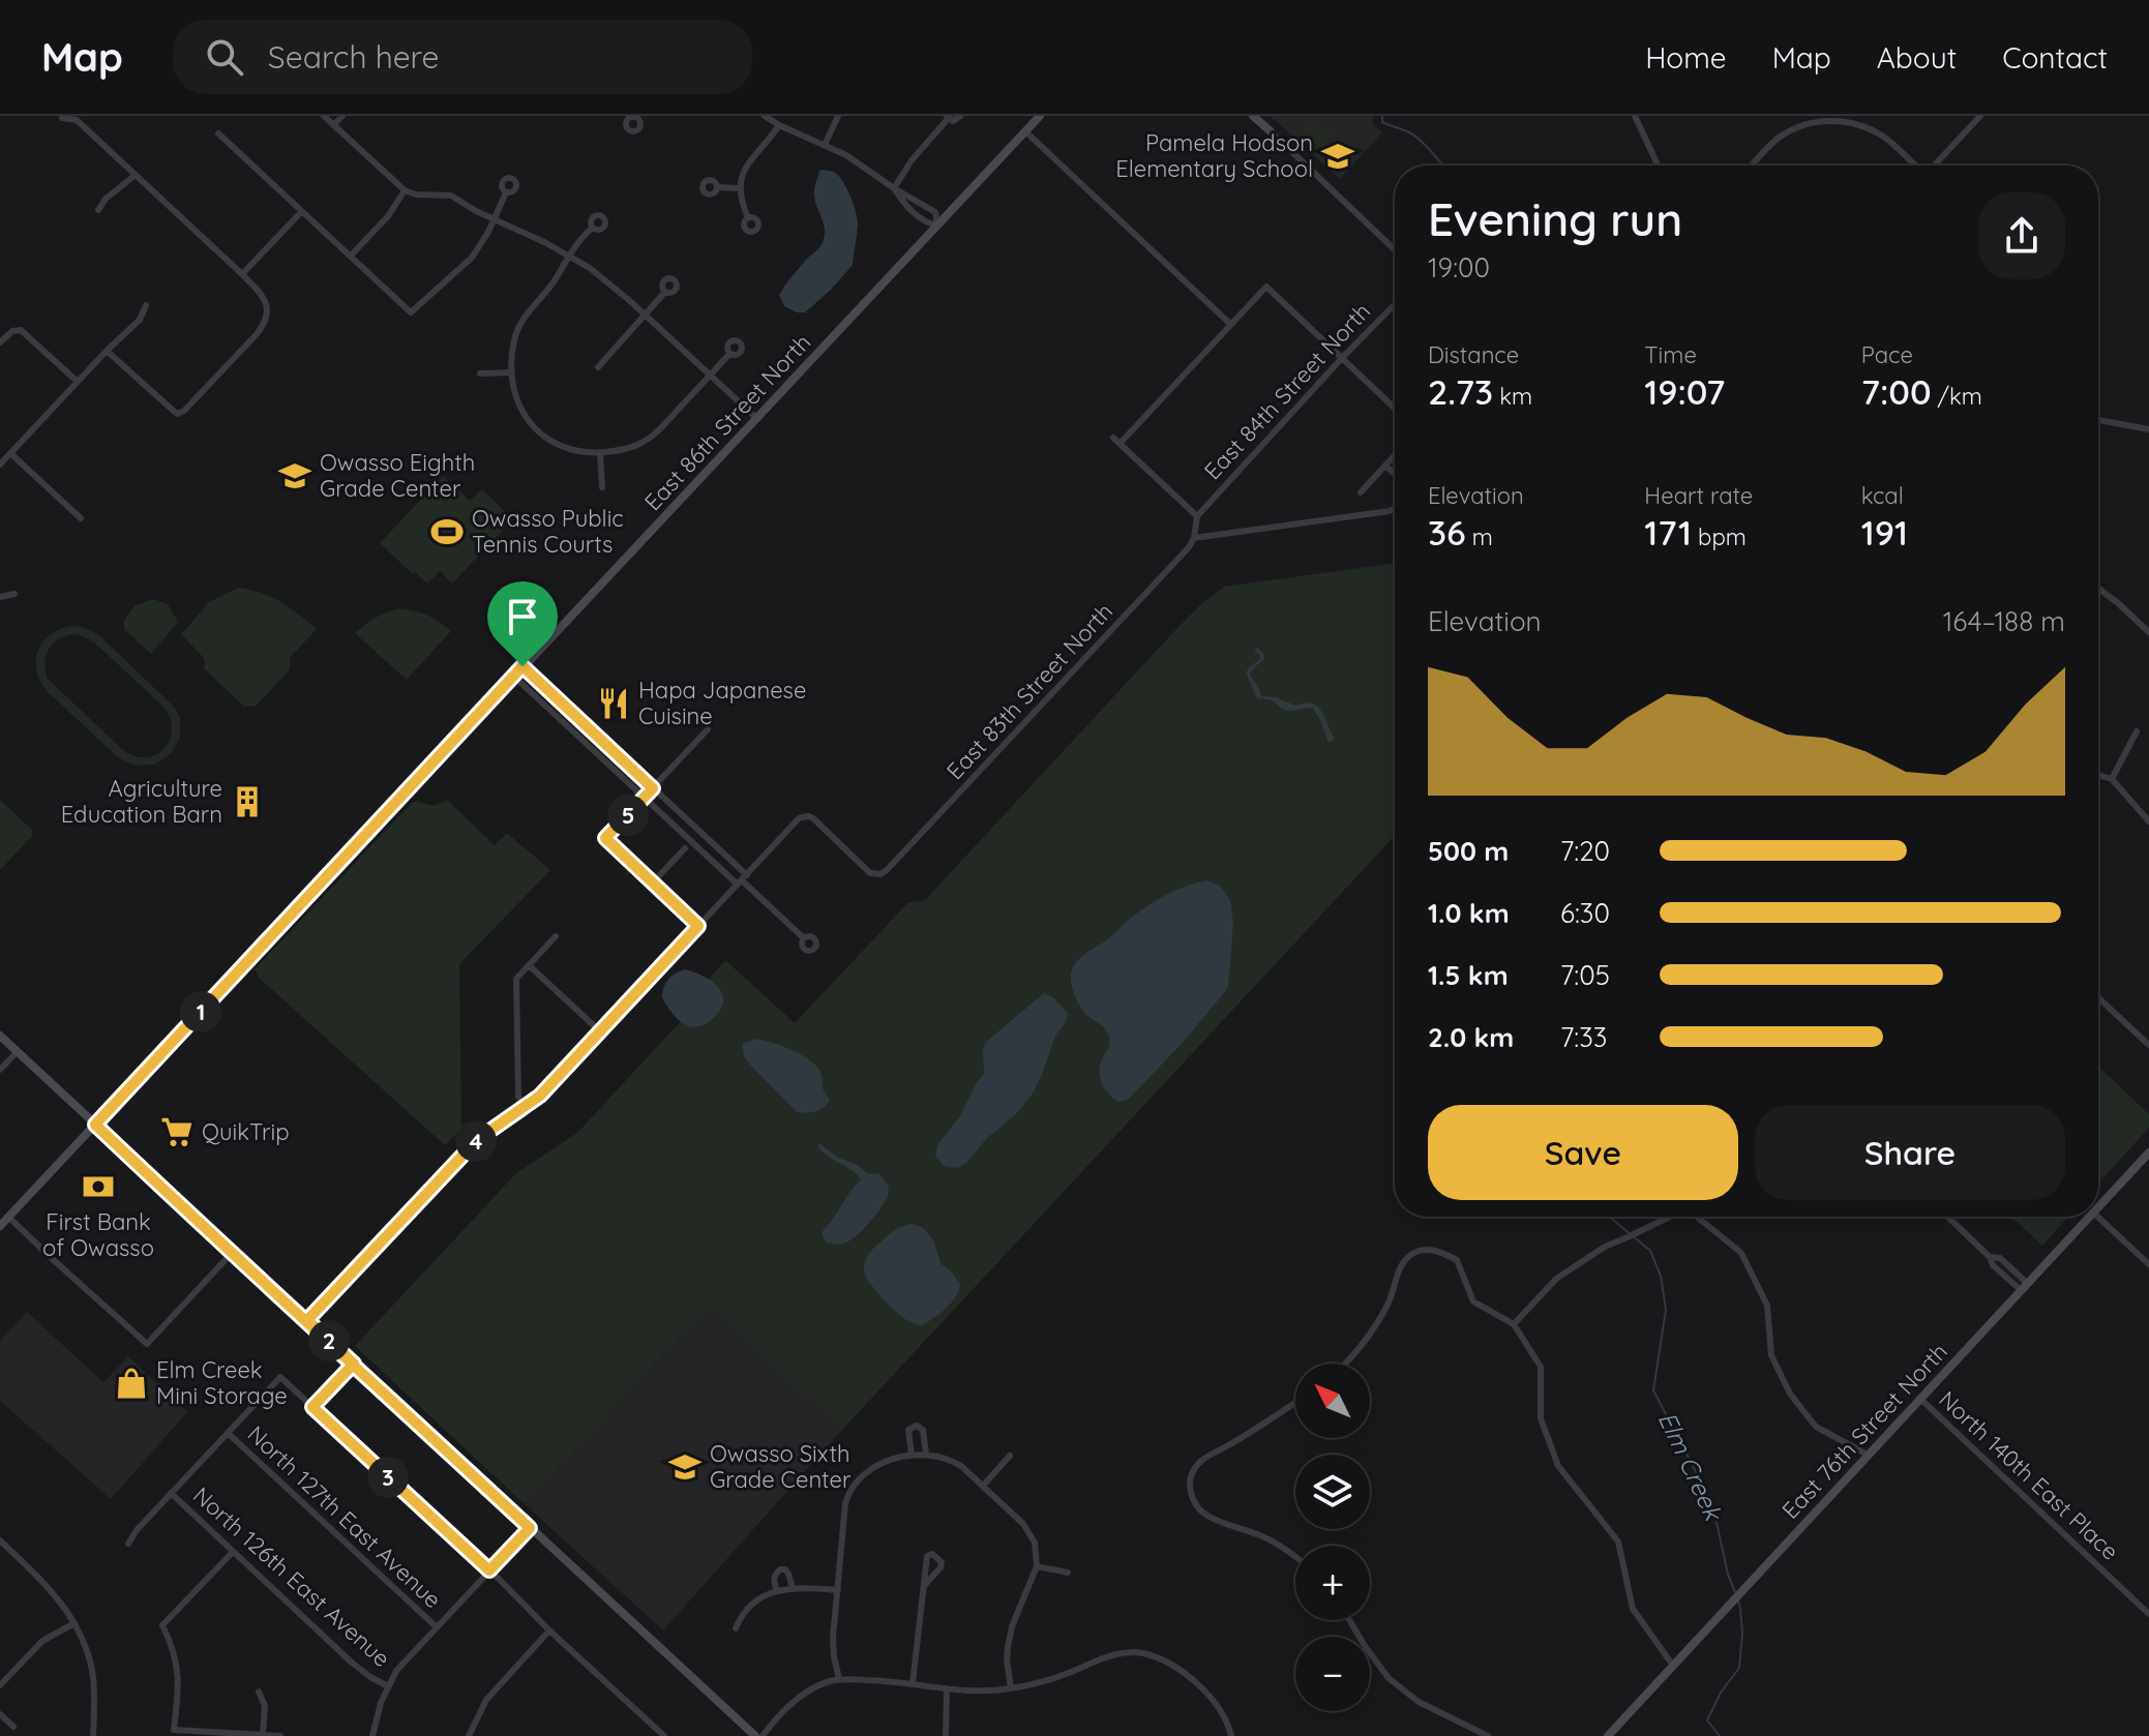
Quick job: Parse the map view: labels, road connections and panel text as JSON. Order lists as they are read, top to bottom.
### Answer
{
  "streets": {
    "main road": ["East 86th Street North", "East 76th Street North"],
    "street": [
      "East 84th Street North",
      "East 83th Street North",
      "North 140th East Place",
      "North 127th East Avenue",
      "North 126th East Avenue"
    ]
  },
  "crossings": [
    ["East 76th Street North", "North 140th East Place"]
  ],
  "water": ["Elm Creek"],
  "places": {
    "school or university": ["Pamela Hodson Elementary School", "Owasso Eighth Grade Center", "Owasso Sixth Grade Center"],
    "sports": ["Owasso Public Tennis Courts"],
    "restaurant": ["Hapa Japanese Cuisine"],
    "building": ["Agriculture Education Barn"],
    "supermarket": ["QuikTrip"],
    "bank": ["First Bank of Owasso"],
    "shop": ["Elm Creek Mini Storage"]
  },
  "north": "top left",
  "page": {
    "header": "Map",
    "search": "Search here",
    "nav": [
      "Home",
      "Map",
      "About",
      "Contact"
    ],
    "heading": ["Evening run", "19:00"],
    "stats": [
      ["Distance", "2.73 km"],
      ["Time", "19:07"],
      ["Pace", "7:00 /km"],
      ["Elevation", "36 m"],
      ["Heart rate", "171 bpm"],
      ["kcal", "191"]
    ],
    "chart": ["Elevation", "164–188 m"],
    "pins": [
      "5",
      "1",
      "4",
      "2",
      "3"
    ],
    "list": [
      {
        "name": "500 m",
        "note": "7:20"
      },
      {
        "name": "1.0 km",
        "note": "6:30"
      },
      {
        "name": "1.5 km",
        "note": "7:05"
      },
      {
        "name": "2.0 km",
        "note": "7:33"
      }
    ],
    "buttons": ["Save", "Share"],
    "map_buttons": ["+", "−"]
  }
}
